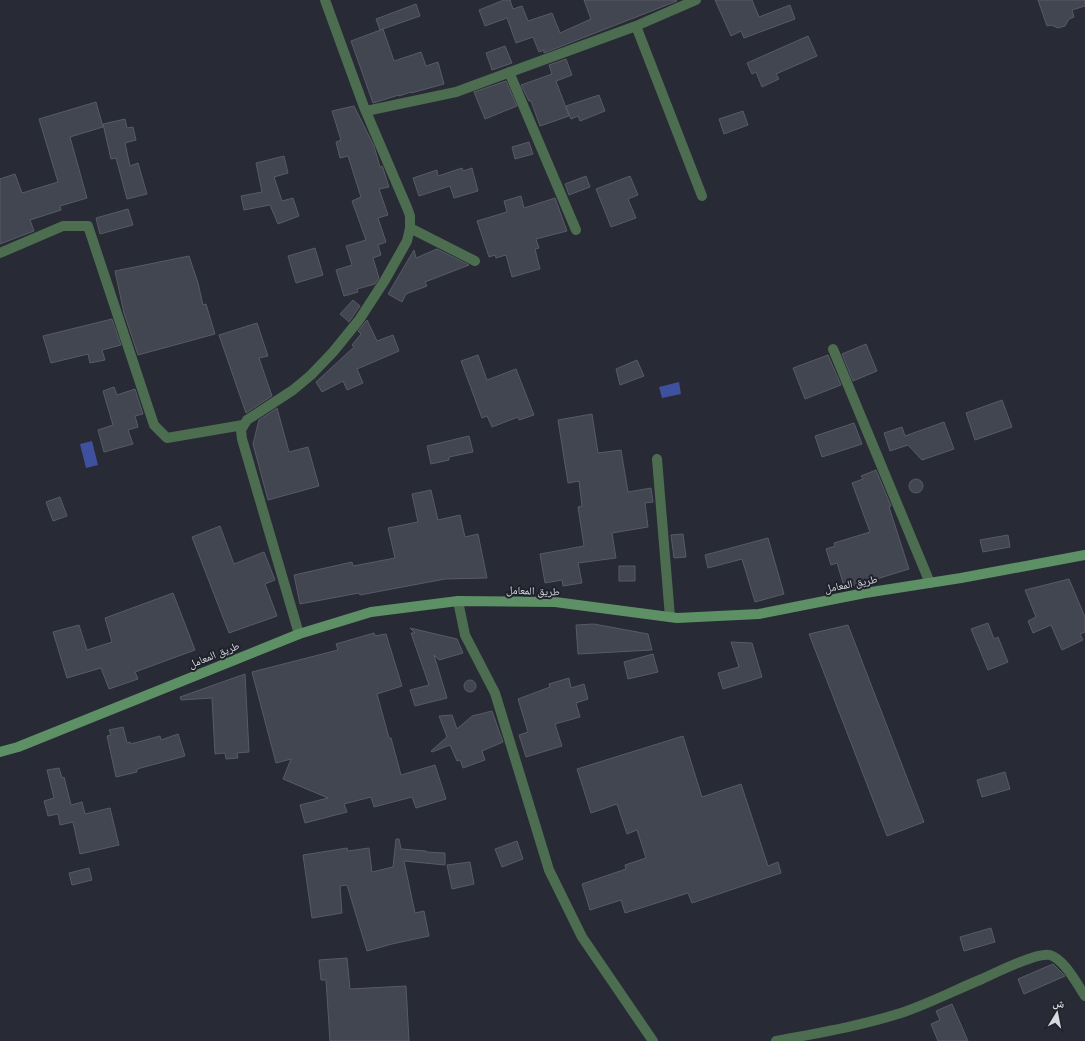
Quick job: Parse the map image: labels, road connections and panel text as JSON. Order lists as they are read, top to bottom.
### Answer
{
  "streets": {
    "main road": ["طريق المعامل"]
  },
  "north": "top"
}
